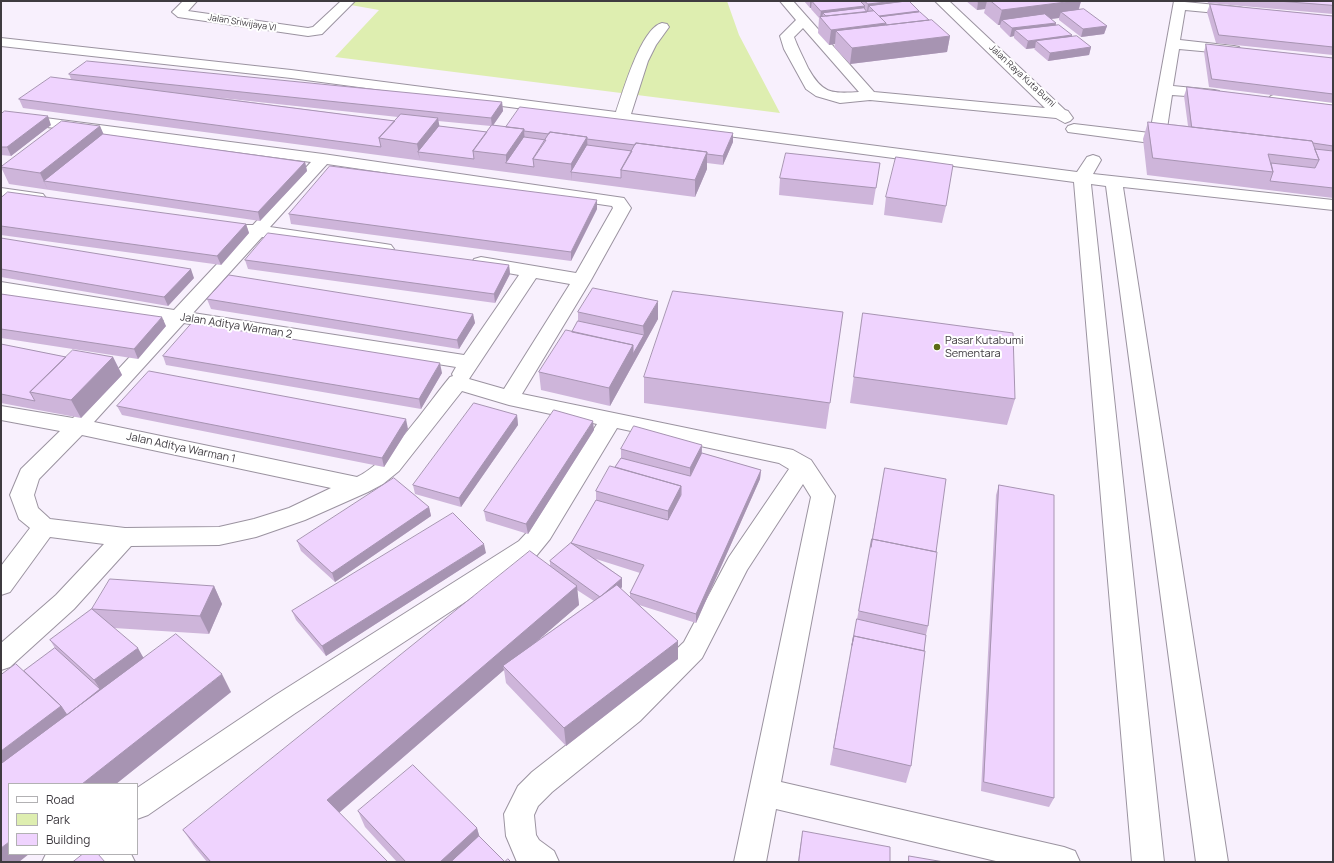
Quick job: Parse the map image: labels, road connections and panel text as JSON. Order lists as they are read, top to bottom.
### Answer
{
  "streets": {
    "street": [
      "Jalan Sriwijaya VI",
      "Jalan Raya Kuta Bumi",
      "Jalan Aditya Warman 2",
      "Jalan Aditya Warman 1"
    ]
  },
  "places": ["Pasar Kutabumi Sementara"],
  "legend": ["Road", "Park", "Building"]
}
